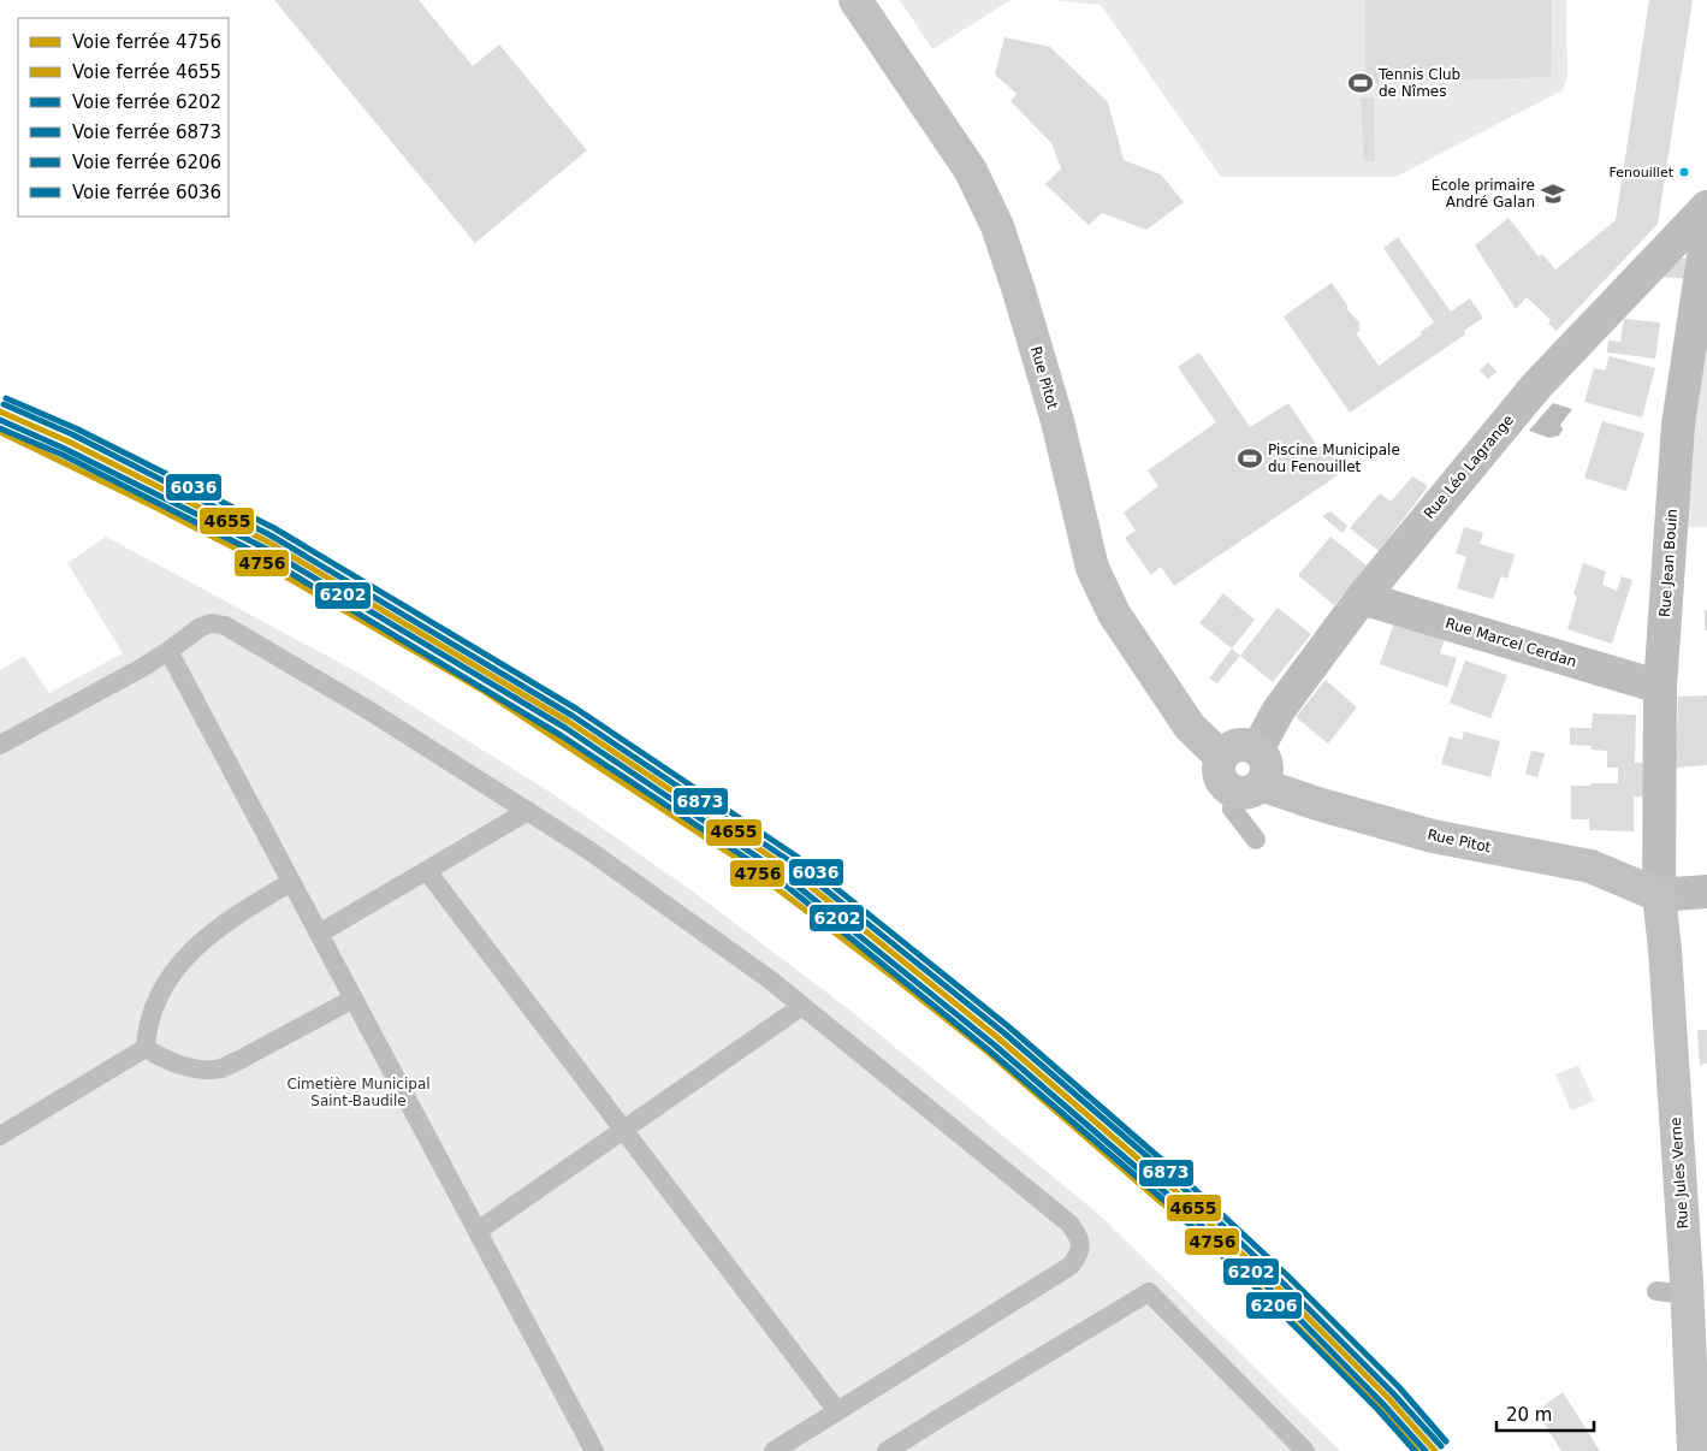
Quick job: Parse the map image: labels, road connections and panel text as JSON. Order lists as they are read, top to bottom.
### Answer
{
  "streets": {
    "street": [
      "Rue Pitot",
      "Rue Léo Lagrange",
      "Rue Jean Bouin",
      "Rue Marcel Cerdan",
      "Rue Jules Verne"
    ]
  },
  "crossings": [
    ["Rue Pitot", "Rue Léo Lagrange"],
    ["Rue Pitot", "Rue Jean Bouin"],
    ["Rue Pitot", "Rue Jules Verne"],
    ["Rue Léo Lagrange", "Rue Marcel Cerdan"],
    ["Rue Jean Bouin", "Rue Marcel Cerdan"],
    ["Rue Jean Bouin", "Rue Jules Verne"]
  ],
  "parks": ["Cimetière Municipal Saint-Baudile"],
  "places": {
    "sports": ["Tennis Club de Nîmes", "Piscine Municipale du Fenouillet"],
    "other": ["Fenouillet"],
    "school or university": ["École primaire André Galan"]
  },
  "lines": [
    "rail line 6036",
    "rail line 6873",
    "rail line 4655",
    "rail line 6202",
    "rail line 6206",
    "rail line 4756"
  ],
  "legend": [
    "Voie ferrée 4756",
    "Voie ferrée 4655",
    "Voie ferrée 6202",
    "Voie ferrée 6873",
    "Voie ferrée 6206",
    "Voie ferrée 6036"
  ],
  "scale_bar": "20 m"
}
